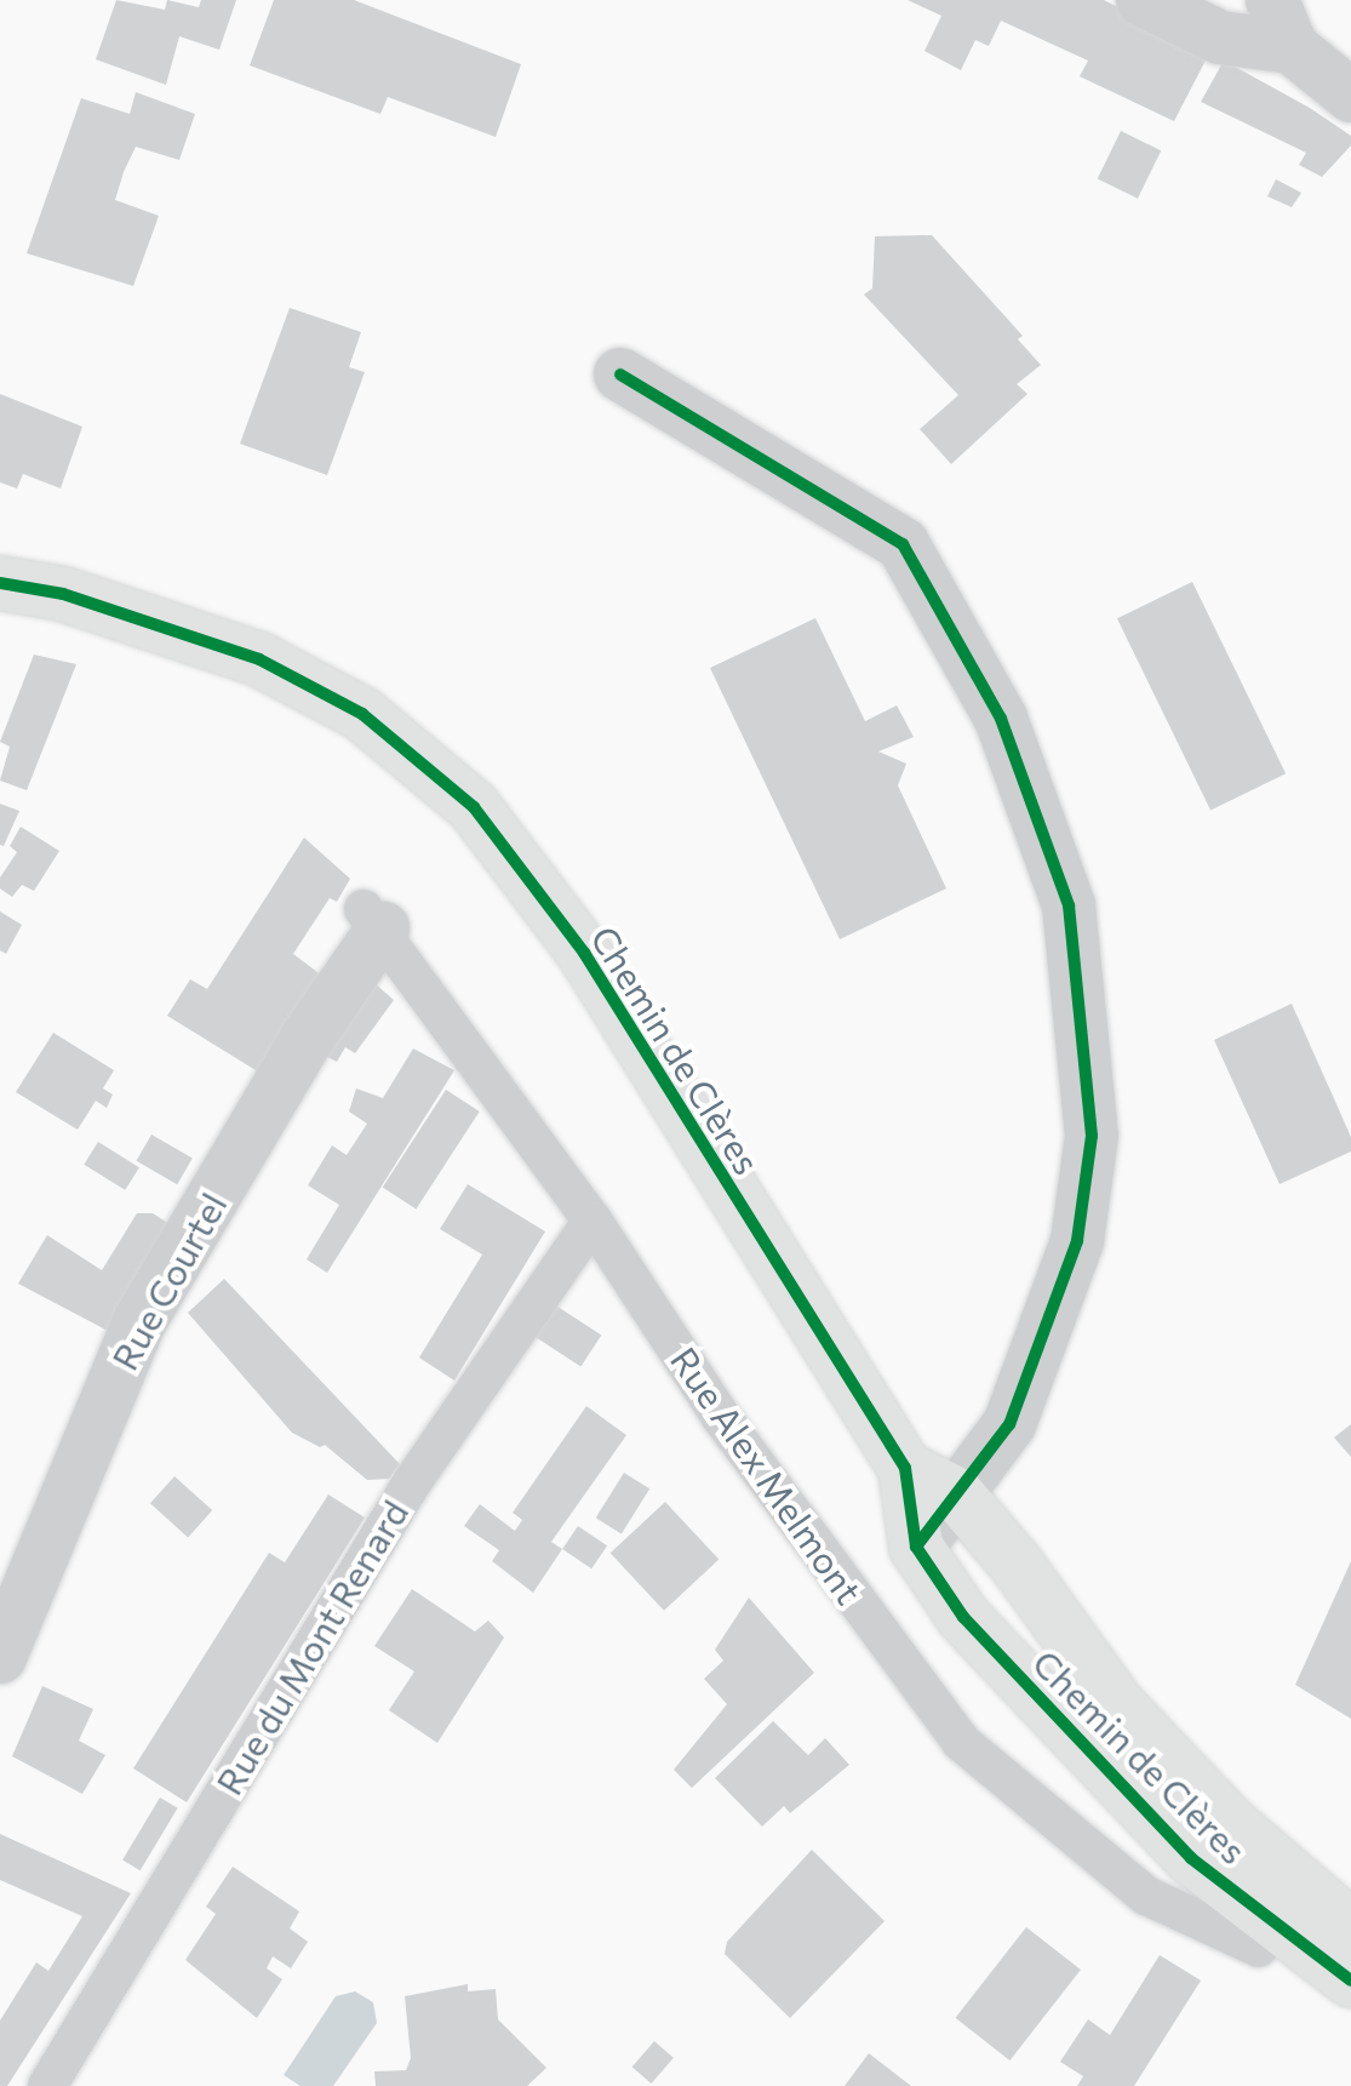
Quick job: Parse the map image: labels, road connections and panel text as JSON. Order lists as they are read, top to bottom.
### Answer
{
  "streets": {
    "street": ["Chemin de Clères", "Rue Courtel"],
    "lane": ["Rue Alex Melmont", "Rue du Mont Renard"]
  },
  "crossings": [
    ["Rue Courtel", "Rue Alex Melmont"],
    ["Rue Alex Melmont", "Rue du Mont Renard"]
  ]
}
